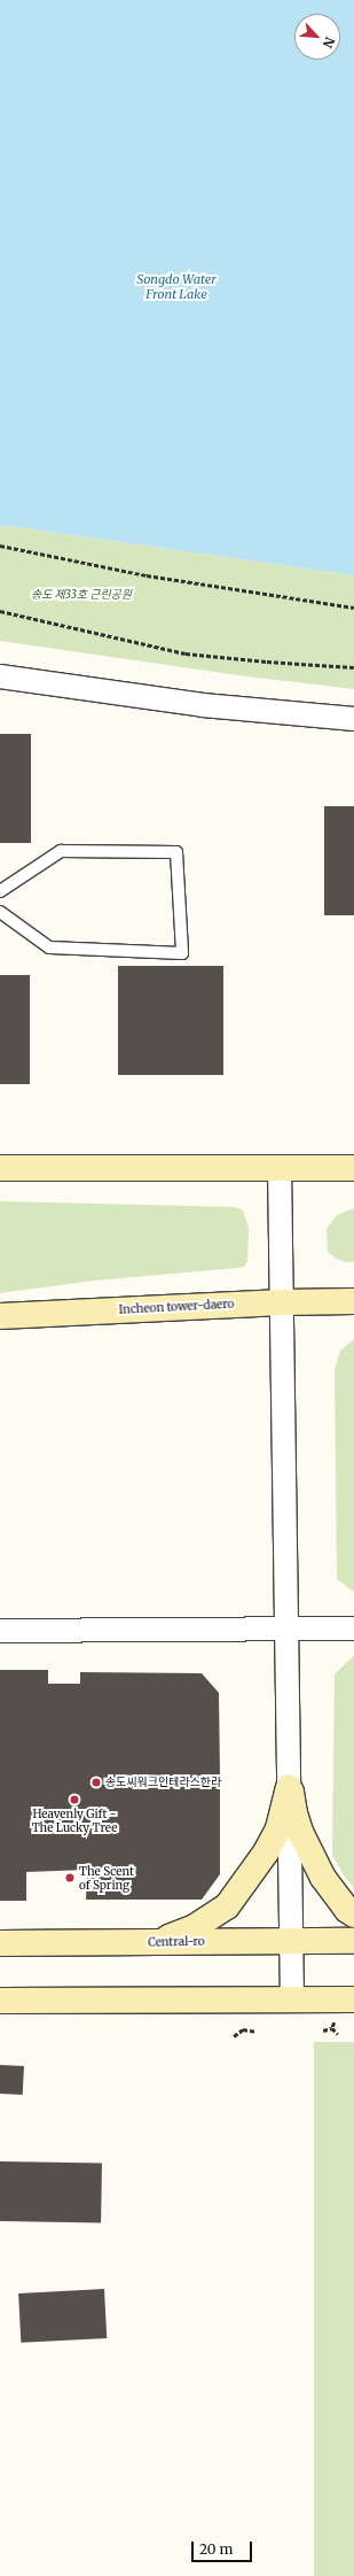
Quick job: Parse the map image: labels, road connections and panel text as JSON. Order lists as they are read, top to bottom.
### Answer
{
  "streets": {
    "main road": ["Incheon tower-daero", "Central-ro"]
  },
  "water": ["Songdo Water Front Lake"],
  "parks": ["송도 제33호 근린공원"],
  "places": ["송도씨워크인테라스한라", "Heavenly Gift - The Lucky Tree", "The Scent of Spring"],
  "scale_bar": "20 m",
  "north": "bottom right"
}
